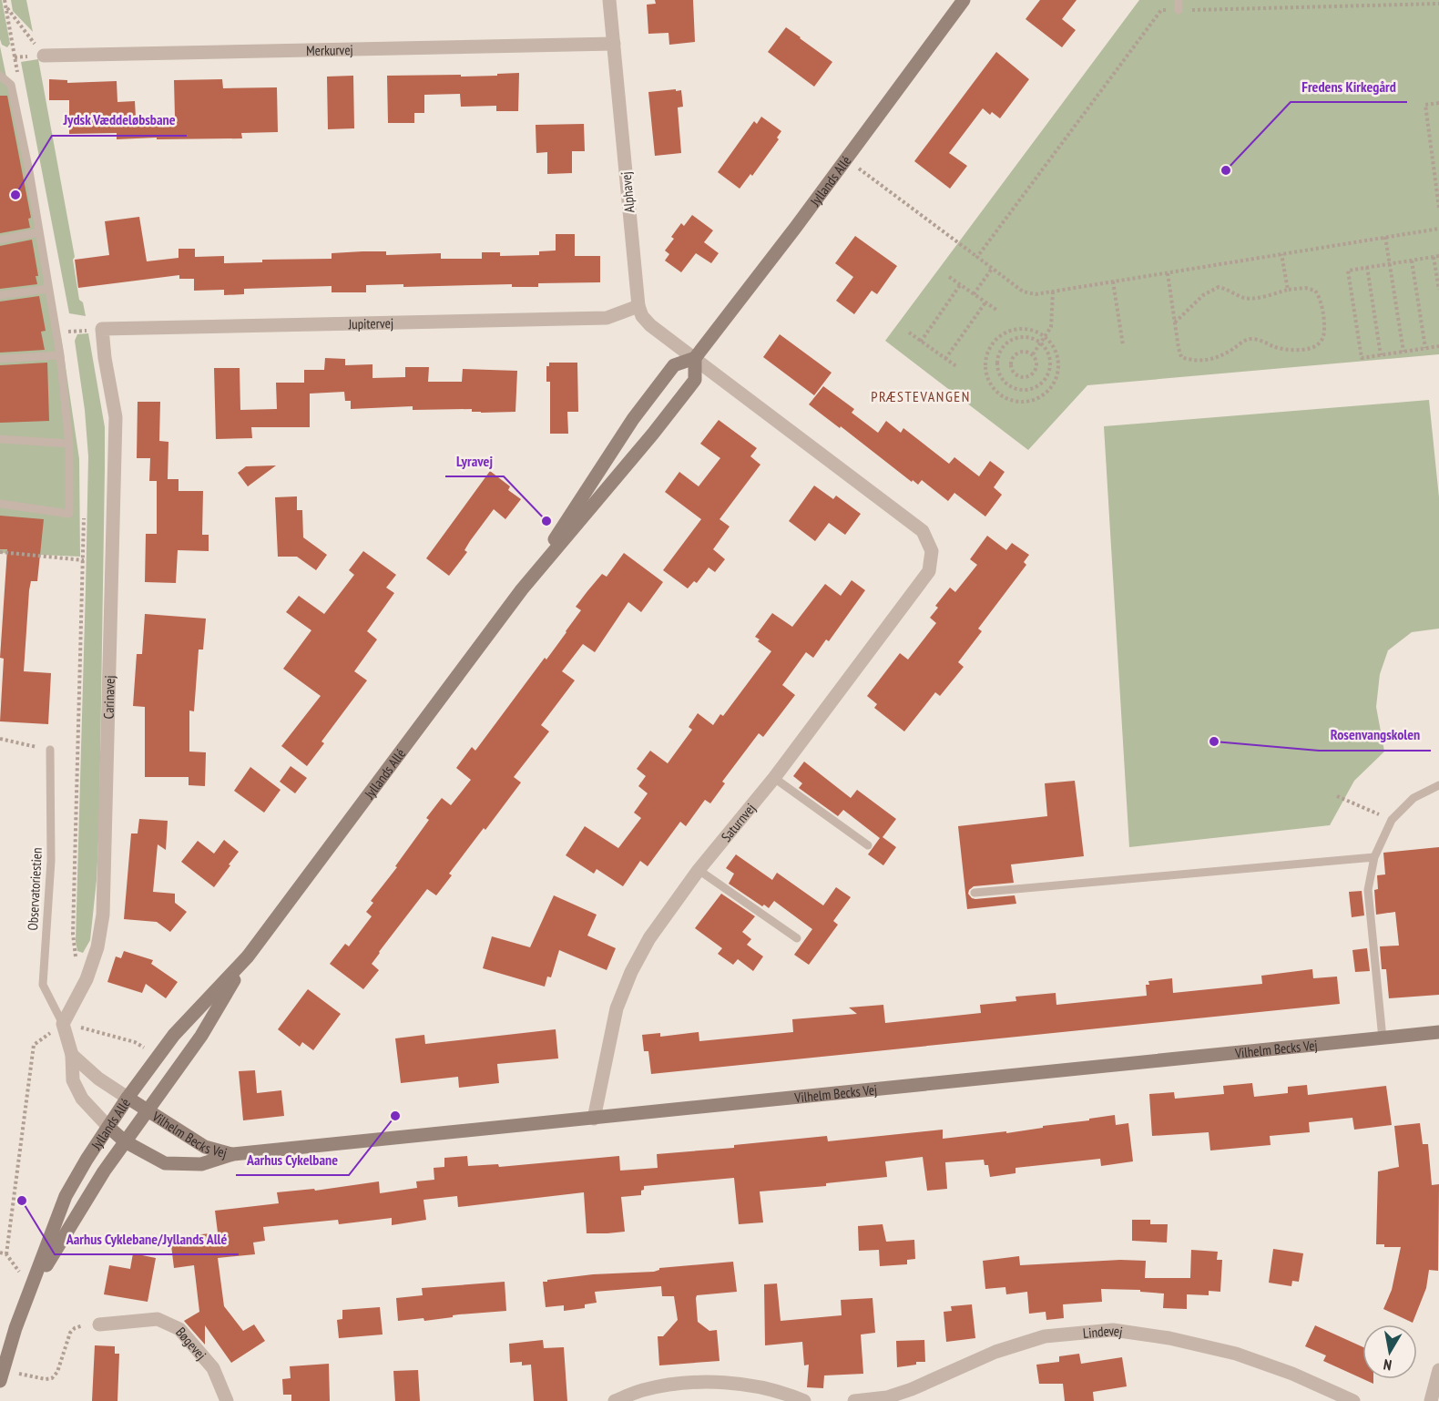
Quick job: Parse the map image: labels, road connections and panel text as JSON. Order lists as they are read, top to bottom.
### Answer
{
  "streets": {
    "street": [
      "Merkurvej",
      "Jyllands Allé",
      "Alphavej",
      "Jupitervej",
      "Carinavej",
      "Saturnvej",
      "Vilhelm Becks Vej",
      "Lindevej",
      "Bøgevej"
    ],
    "lane": ["Observatoriestien"]
  },
  "crossings": [
    ["Merkurvej", "Alphavej"],
    ["Jyllands Allé", "Alphavej"],
    ["Jyllands Allé", "Vilhelm Becks Vej"],
    ["Alphavej", "Jupitervej"],
    ["Alphavej", "Saturnvej"],
    ["Jupitervej", "Carinavej"],
    ["Carinavej", "Observatoriestien"],
    ["Saturnvej", "Vilhelm Becks Vej"]
  ],
  "districts": ["PRÆSTEVANGEN"],
  "places": [
    "Fredens Kirkegård",
    "Jydsk Væddeløbsbane",
    "Lyravej",
    "Rosenvangskolen",
    "Aarhus Cykelbane",
    "Aarhus Cyklebane/Jyllands Allé"
  ],
  "north": "bottom"
}
